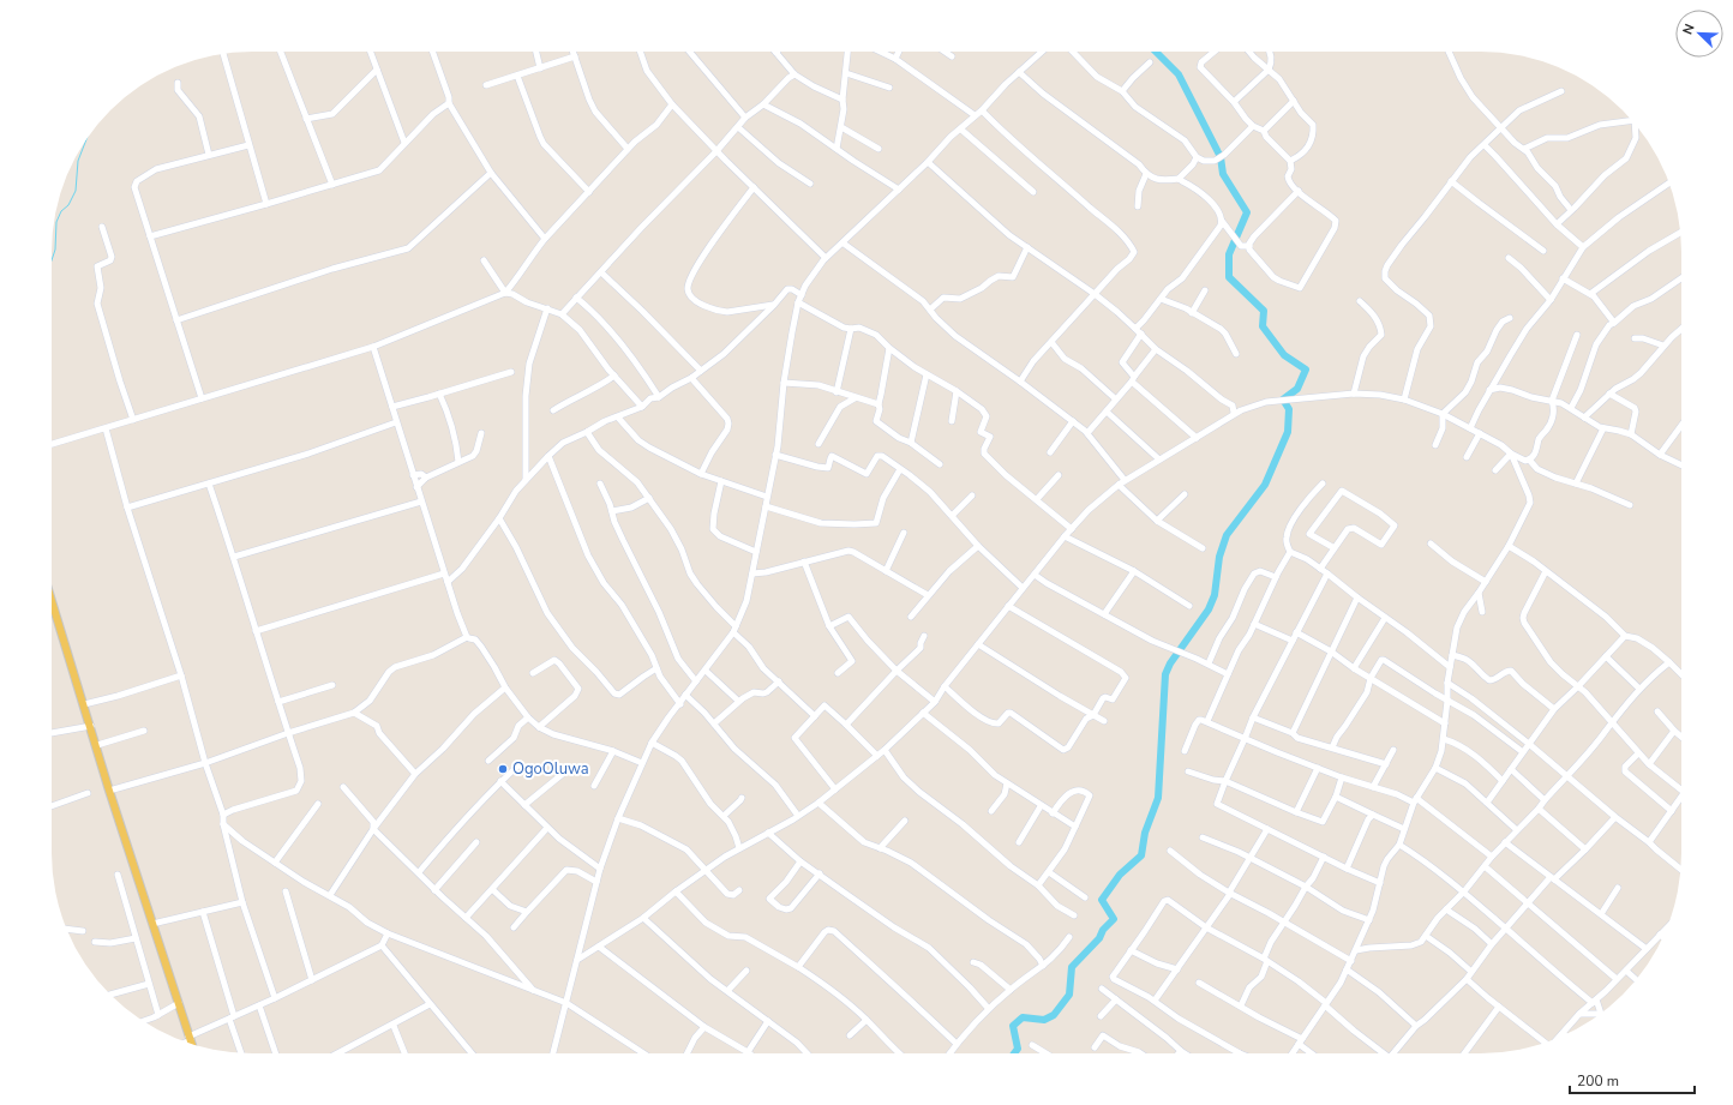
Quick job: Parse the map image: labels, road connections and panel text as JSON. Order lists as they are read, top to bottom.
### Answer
{
  "places": ["OgoOluwa"],
  "scale_bar": "200 m",
  "north": "top left"
}
